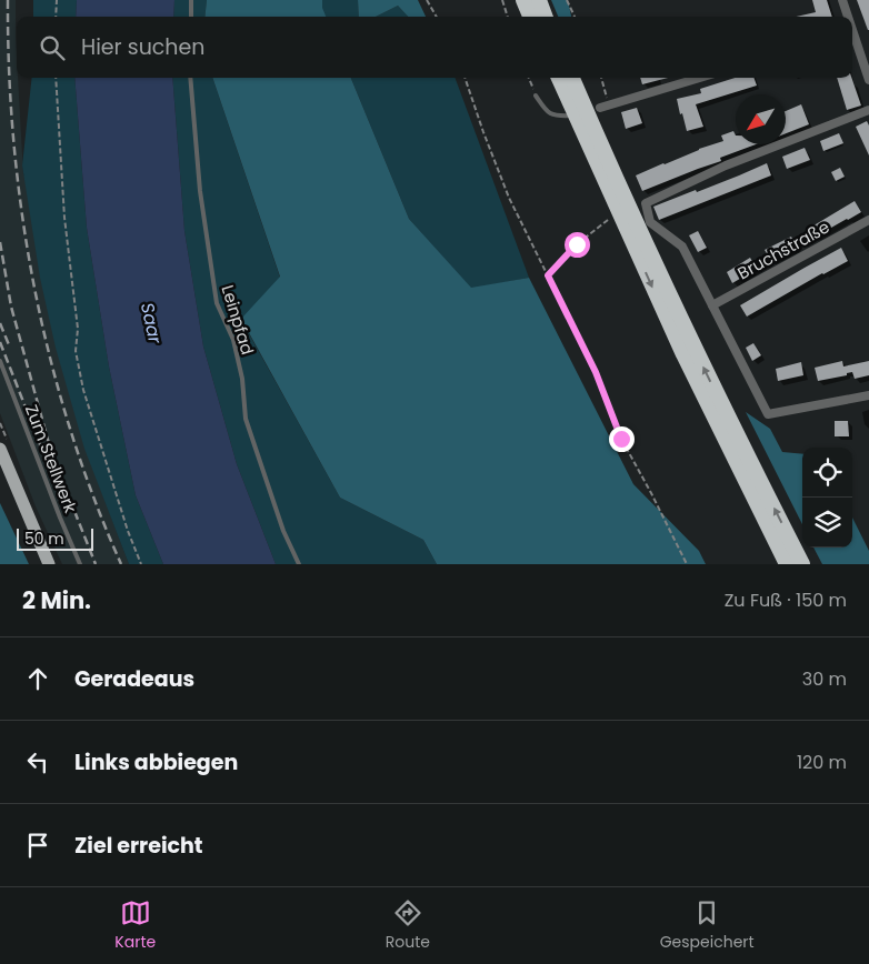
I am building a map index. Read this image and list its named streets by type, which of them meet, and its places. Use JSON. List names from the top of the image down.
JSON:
{
  "streets": {
    "street": ["Bruchstraße"],
    "lane": ["Leinpfad", "Zum Stellwerk"]
  },
  "water": ["Saar"],
  "scale_bar": "50 m",
  "north": "bottom left",
  "page": {
    "search": "Hier suchen",
    "scale": "50 m",
    "heading": ["2 Min.", "Zu Fuß · 150 m"],
    "list": [
      ["Geradeaus", "30 m"],
      ["Links abbiegen", "120 m"],
      "Ziel erreicht"
    ],
    "nav": ["Karte", "Route", "Gespeichert"]
  }
}
